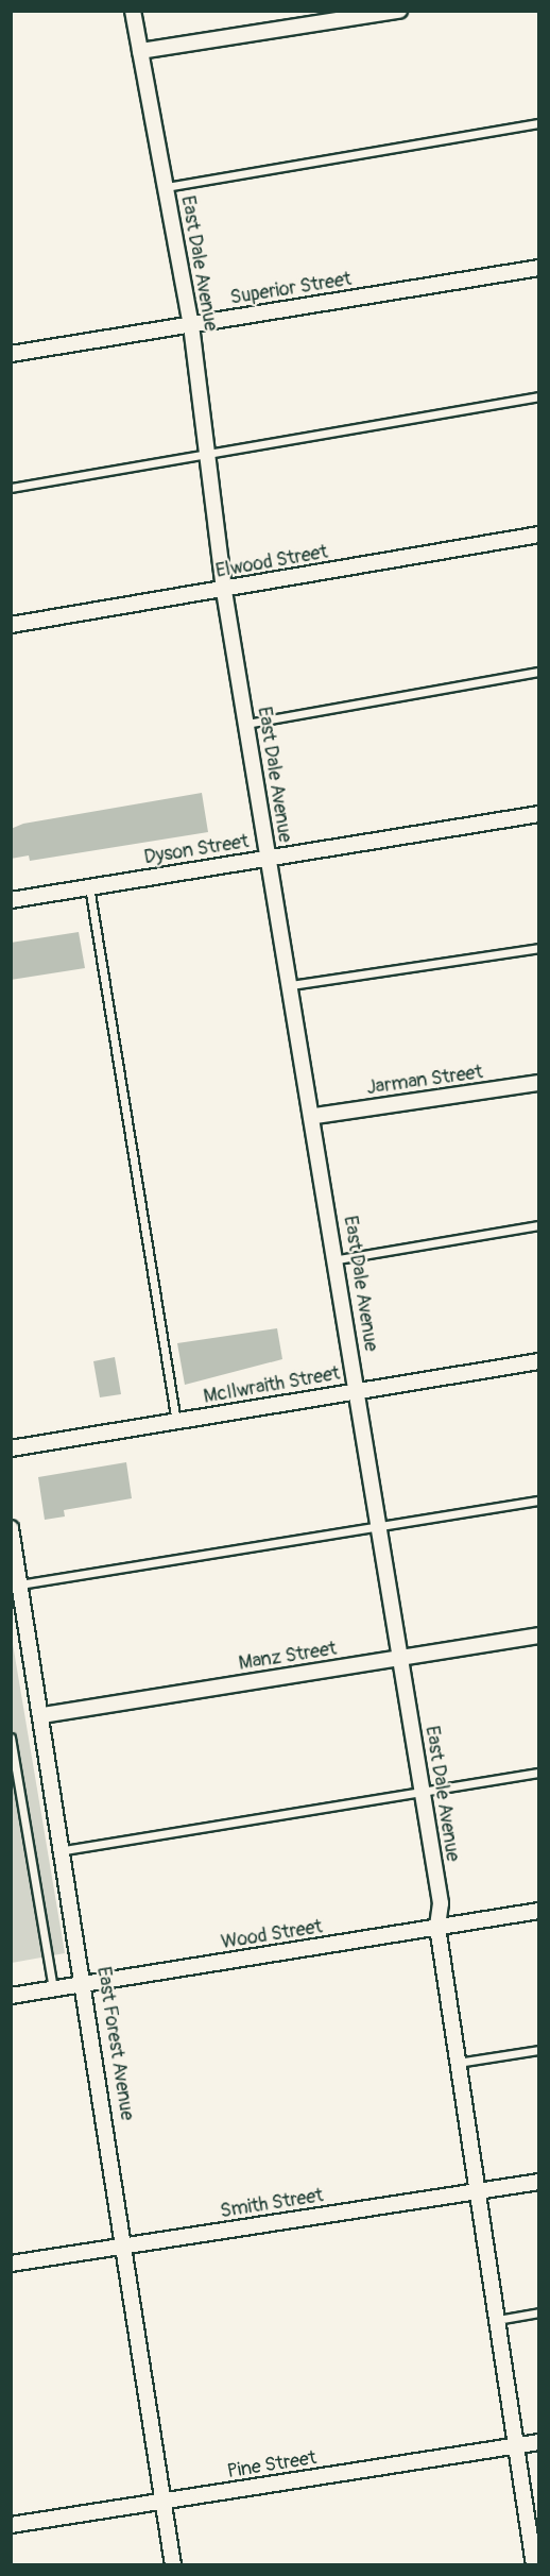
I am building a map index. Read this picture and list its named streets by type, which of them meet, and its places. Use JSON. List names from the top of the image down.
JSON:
{
  "streets": {
    "street": [
      "East Dale Avenue",
      "Superior Street",
      "Elwood Street",
      "Dyson Street",
      "Jarman Street",
      "McIlwraith Street",
      "Manz Street",
      "Wood Street",
      "East Forest Avenue",
      "Smith Street",
      "Pine Street"
    ]
  },
  "crossings": [
    ["East Dale Avenue", "Superior Street"],
    ["East Dale Avenue", "Elwood Street"],
    ["East Dale Avenue", "Dyson Street"],
    ["East Dale Avenue", "Jarman Street"],
    ["East Dale Avenue", "McIlwraith Street"],
    ["East Dale Avenue", "Manz Street"],
    ["East Dale Avenue", "Wood Street"],
    ["East Dale Avenue", "Smith Street"],
    ["East Dale Avenue", "Pine Street"],
    ["Manz Street", "East Forest Avenue"],
    ["Wood Street", "East Forest Avenue"],
    ["East Forest Avenue", "Smith Street"],
    ["East Forest Avenue", "Pine Street"]
  ]
}
